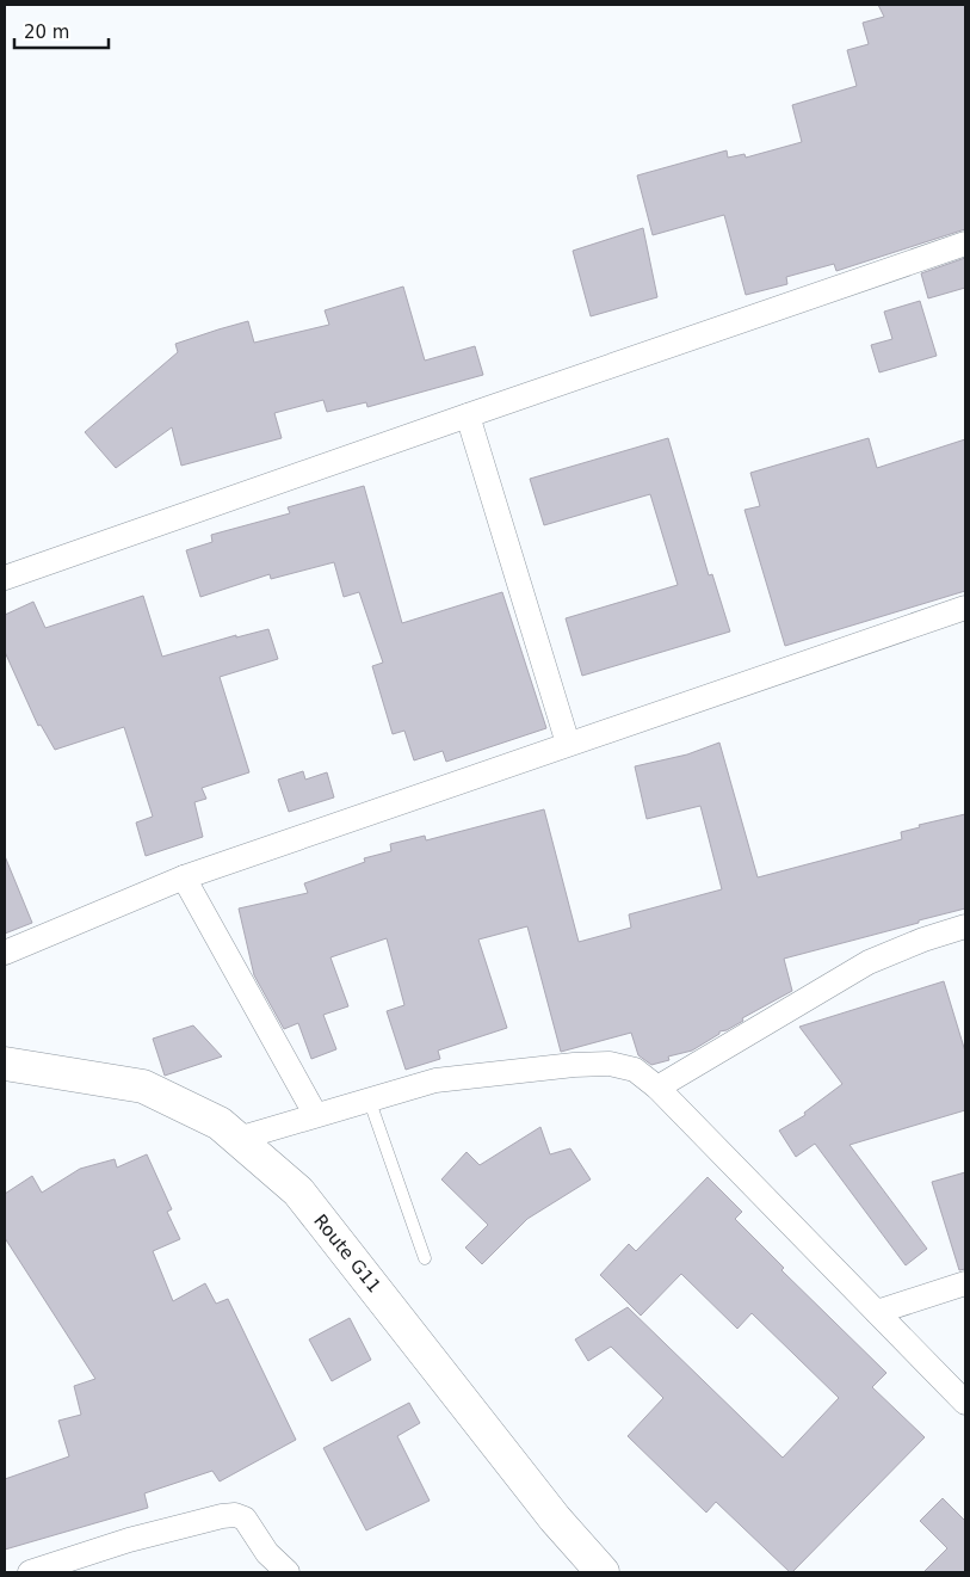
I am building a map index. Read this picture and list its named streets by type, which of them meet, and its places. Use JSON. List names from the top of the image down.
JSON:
{
  "streets": {
    "street": ["Route G11"]
  },
  "scale_bar": "20 m"
}
